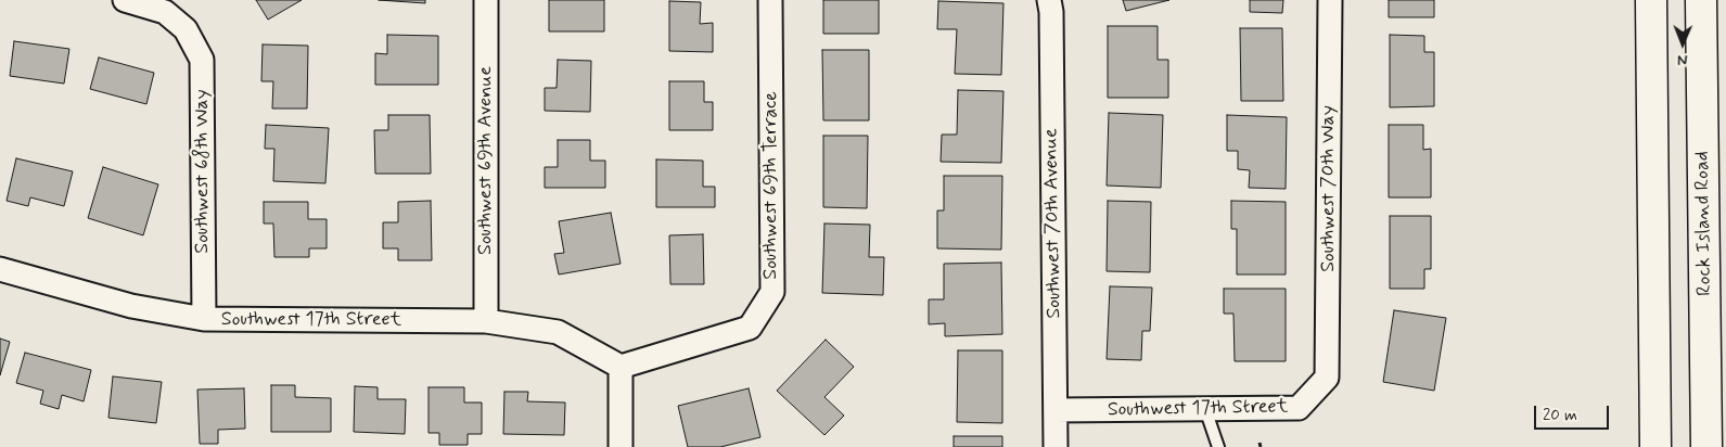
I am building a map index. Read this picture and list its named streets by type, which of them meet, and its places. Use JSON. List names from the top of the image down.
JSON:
{
  "streets": {
    "main road": ["Rock Island Road"],
    "street": [
      "Southwest 69th Avenue",
      "Southwest 68th Way",
      "Southwest 69th Terrace",
      "Southwest 70th Way",
      "Southwest 70th Avenue",
      "Southwest 17th Street"
    ]
  },
  "crossings": [
    ["Southwest 69th Avenue", "Southwest 17th Street"],
    ["Southwest 68th Way", "Southwest 17th Street"],
    ["Southwest 69th Terrace", "Southwest 17th Street"],
    ["Southwest 70th Way", "Southwest 17th Street"],
    ["Southwest 70th Avenue", "Southwest 17th Street"]
  ],
  "scale_bar": "20 m",
  "north": "bottom"
}
